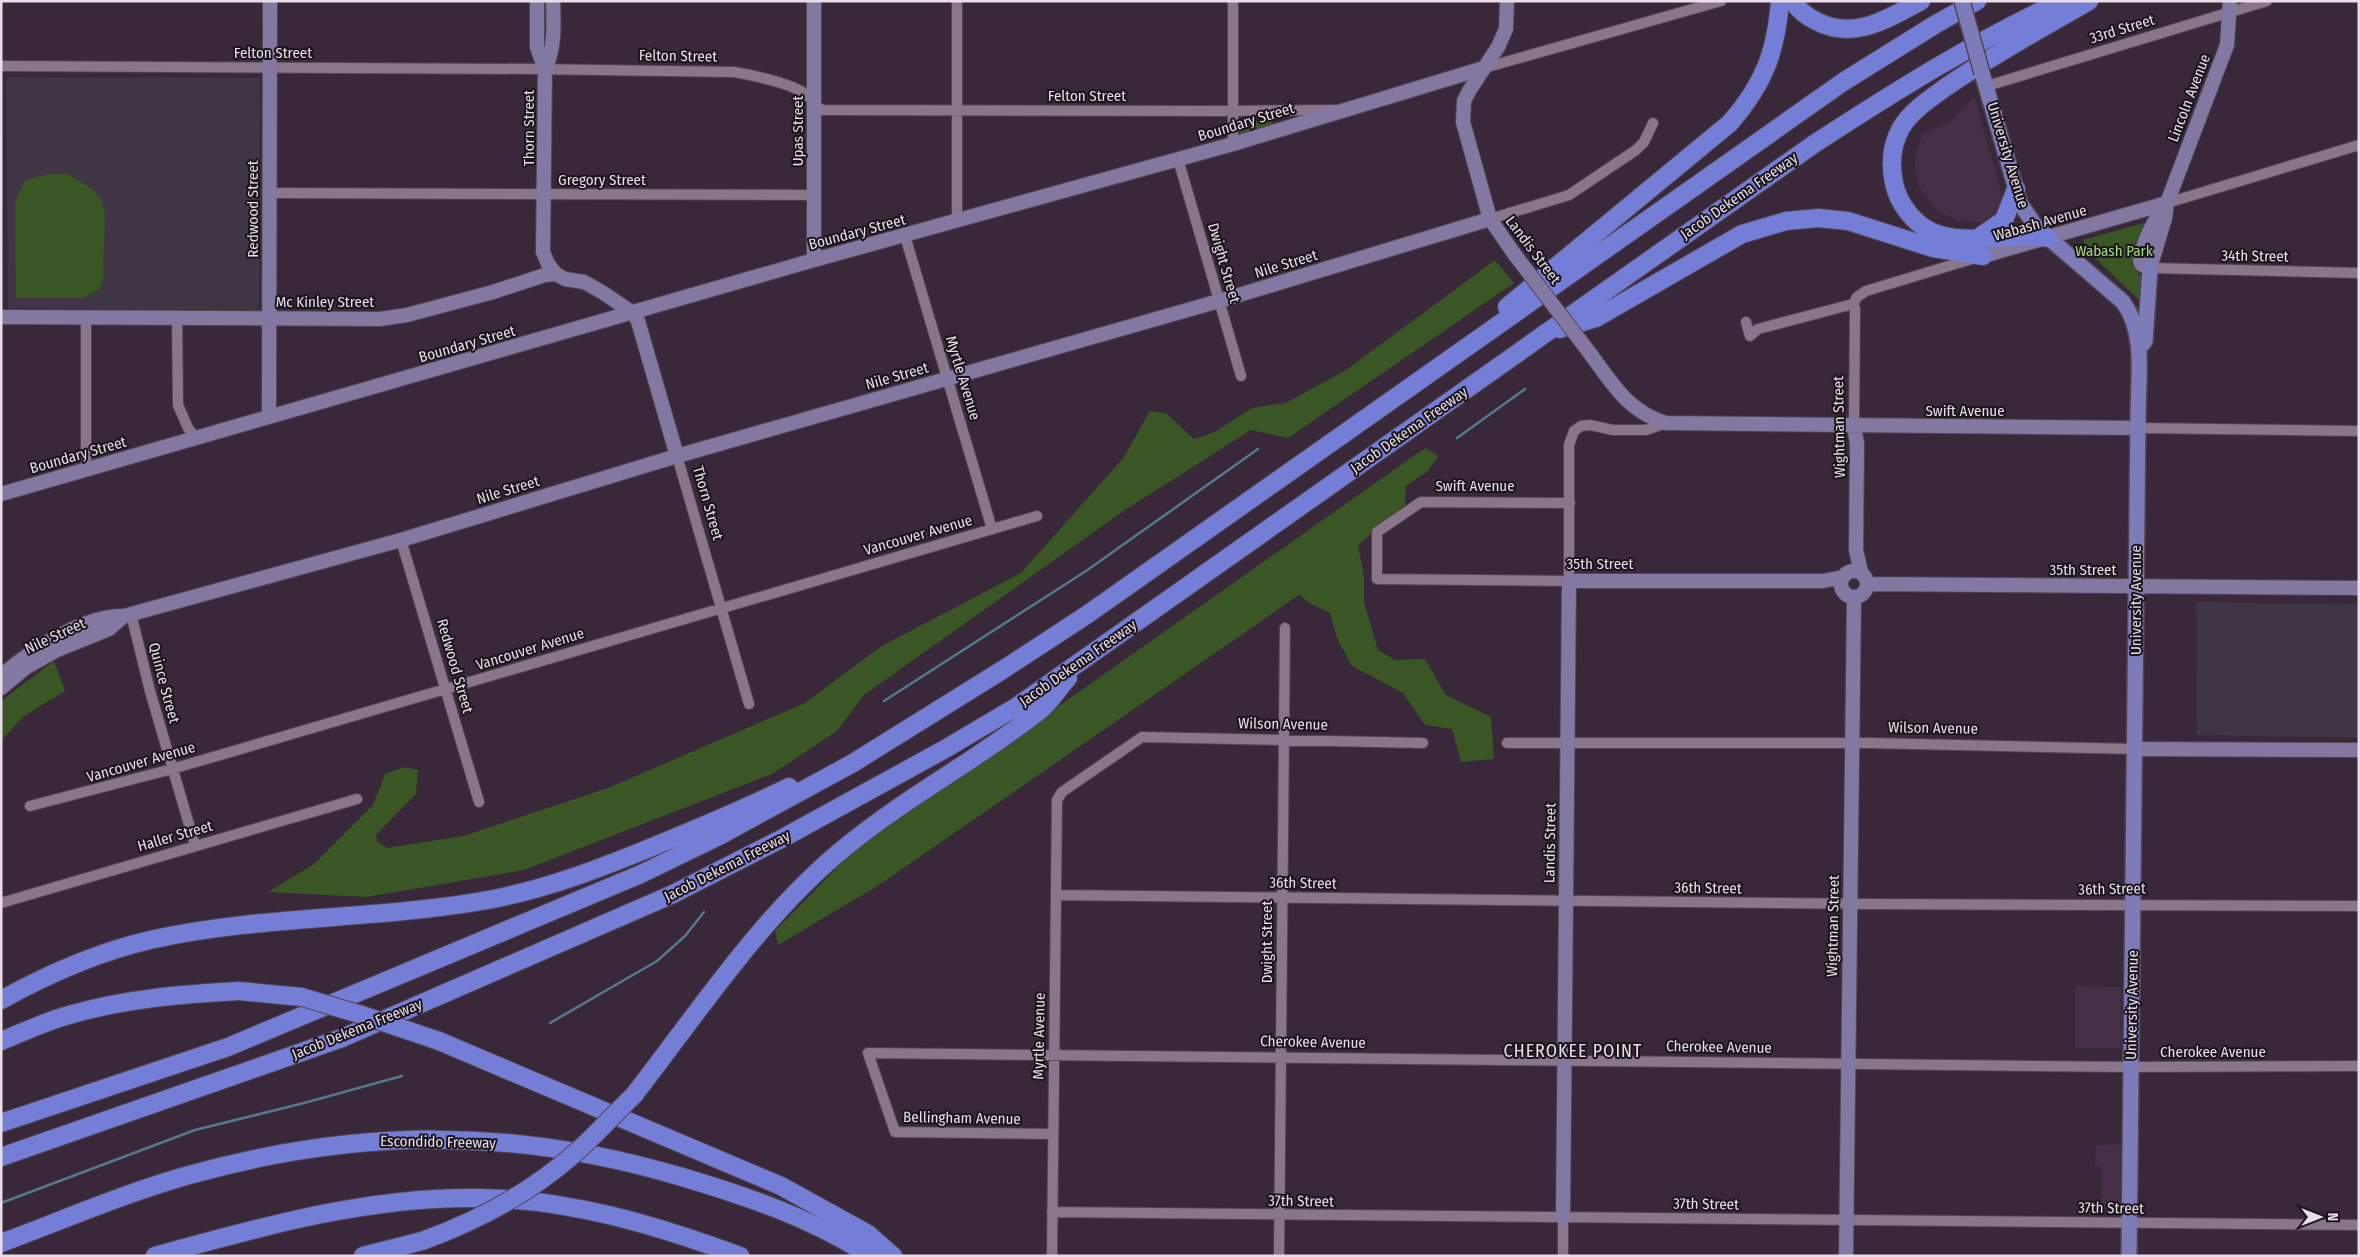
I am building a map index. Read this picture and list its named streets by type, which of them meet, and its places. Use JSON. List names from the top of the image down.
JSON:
{
  "streets": {
    "highway": ["Jacob Dekema Freeway", "Escondido Freeway"],
    "main road": ["University Avenue"],
    "street": [
      "33rd Street",
      "Felton Street",
      "Lincoln Avenue",
      "Boundary Street",
      "Thorn Street",
      "Upas Street",
      "Gregory Street",
      "Redwood Street",
      "Wabash Avenue",
      "Landis Street",
      "34th Street",
      "Dwight Street",
      "Nile Street",
      "Mc Kinley Street",
      "Myrtle Avenue",
      "Swift Avenue",
      "Wightman Street",
      "Vancouver Avenue",
      "35th Street",
      "Quince Street",
      "Wilson Avenue",
      "Haller Street",
      "36th Street",
      "Cherokee Avenue",
      "Bellingham Avenue",
      "37th Street"
    ]
  },
  "crossings": [
    ["33rd Street", "Lincoln Avenue"],
    ["33rd Street", "University Avenue"],
    ["Felton Street", "Boundary Street"],
    ["Felton Street", "Thorn Street"],
    ["Felton Street", "Upas Street"],
    ["Felton Street", "Redwood Street"],
    ["Lincoln Avenue", "Wabash Avenue"],
    ["Lincoln Avenue", "34th Street"],
    ["Boundary Street", "Thorn Street"],
    ["Boundary Street", "Upas Street"],
    ["Boundary Street", "Redwood Street"],
    ["Boundary Street", "Landis Street"],
    ["Boundary Street", "Dwight Street"],
    ["Boundary Street", "Mc Kinley Street"],
    ["Boundary Street", "Myrtle Avenue"],
    ["Thorn Street", "Gregory Street"],
    ["Thorn Street", "Nile Street"],
    ["Thorn Street", "Mc Kinley Street"],
    ["Thorn Street", "Vancouver Avenue"],
    ["Upas Street", "Gregory Street"],
    ["University Avenue", "Wabash Avenue"],
    ["University Avenue", "Swift Avenue"],
    ["University Avenue", "35th Street"],
    ["University Avenue", "Wilson Avenue"],
    ["University Avenue", "36th Street"],
    ["University Avenue", "Cherokee Avenue"],
    ["University Avenue", "37th Street"],
    ["Gregory Street", "Redwood Street"],
    ["Redwood Street", "Nile Street"],
    ["Redwood Street", "Mc Kinley Street"],
    ["Redwood Street", "Vancouver Avenue"],
    ["Wabash Avenue", "Wightman Street"],
    ["Landis Street", "Nile Street"],
    ["Landis Street", "Swift Avenue"],
    ["Landis Street", "35th Street"],
    ["Landis Street", "Wilson Avenue"],
    ["Landis Street", "36th Street"],
    ["Landis Street", "Cherokee Avenue"],
    ["Landis Street", "37th Street"],
    ["Dwight Street", "Nile Street"],
    ["Dwight Street", "Wilson Avenue"],
    ["Dwight Street", "36th Street"],
    ["Dwight Street", "Cherokee Avenue"],
    ["Dwight Street", "37th Street"],
    ["Nile Street", "Myrtle Avenue"],
    ["Nile Street", "Quince Street"],
    ["Myrtle Avenue", "Vancouver Avenue"],
    ["Myrtle Avenue", "Wilson Avenue"],
    ["Myrtle Avenue", "36th Street"],
    ["Myrtle Avenue", "Cherokee Avenue"],
    ["Myrtle Avenue", "Bellingham Avenue"],
    ["Myrtle Avenue", "37th Street"],
    ["Swift Avenue", "Wightman Street"],
    ["Swift Avenue", "35th Street"],
    ["Wightman Street", "35th Street"],
    ["Wightman Street", "Wilson Avenue"],
    ["Wightman Street", "36th Street"],
    ["Wightman Street", "Cherokee Avenue"],
    ["Wightman Street", "37th Street"],
    ["Vancouver Avenue", "Quince Street"],
    ["Quince Street", "Haller Street"],
    ["Cherokee Avenue", "Bellingham Avenue"]
  ],
  "districts": ["CHEROKEE POINT"],
  "parks": ["Wabash Park"],
  "north": "right"
}
